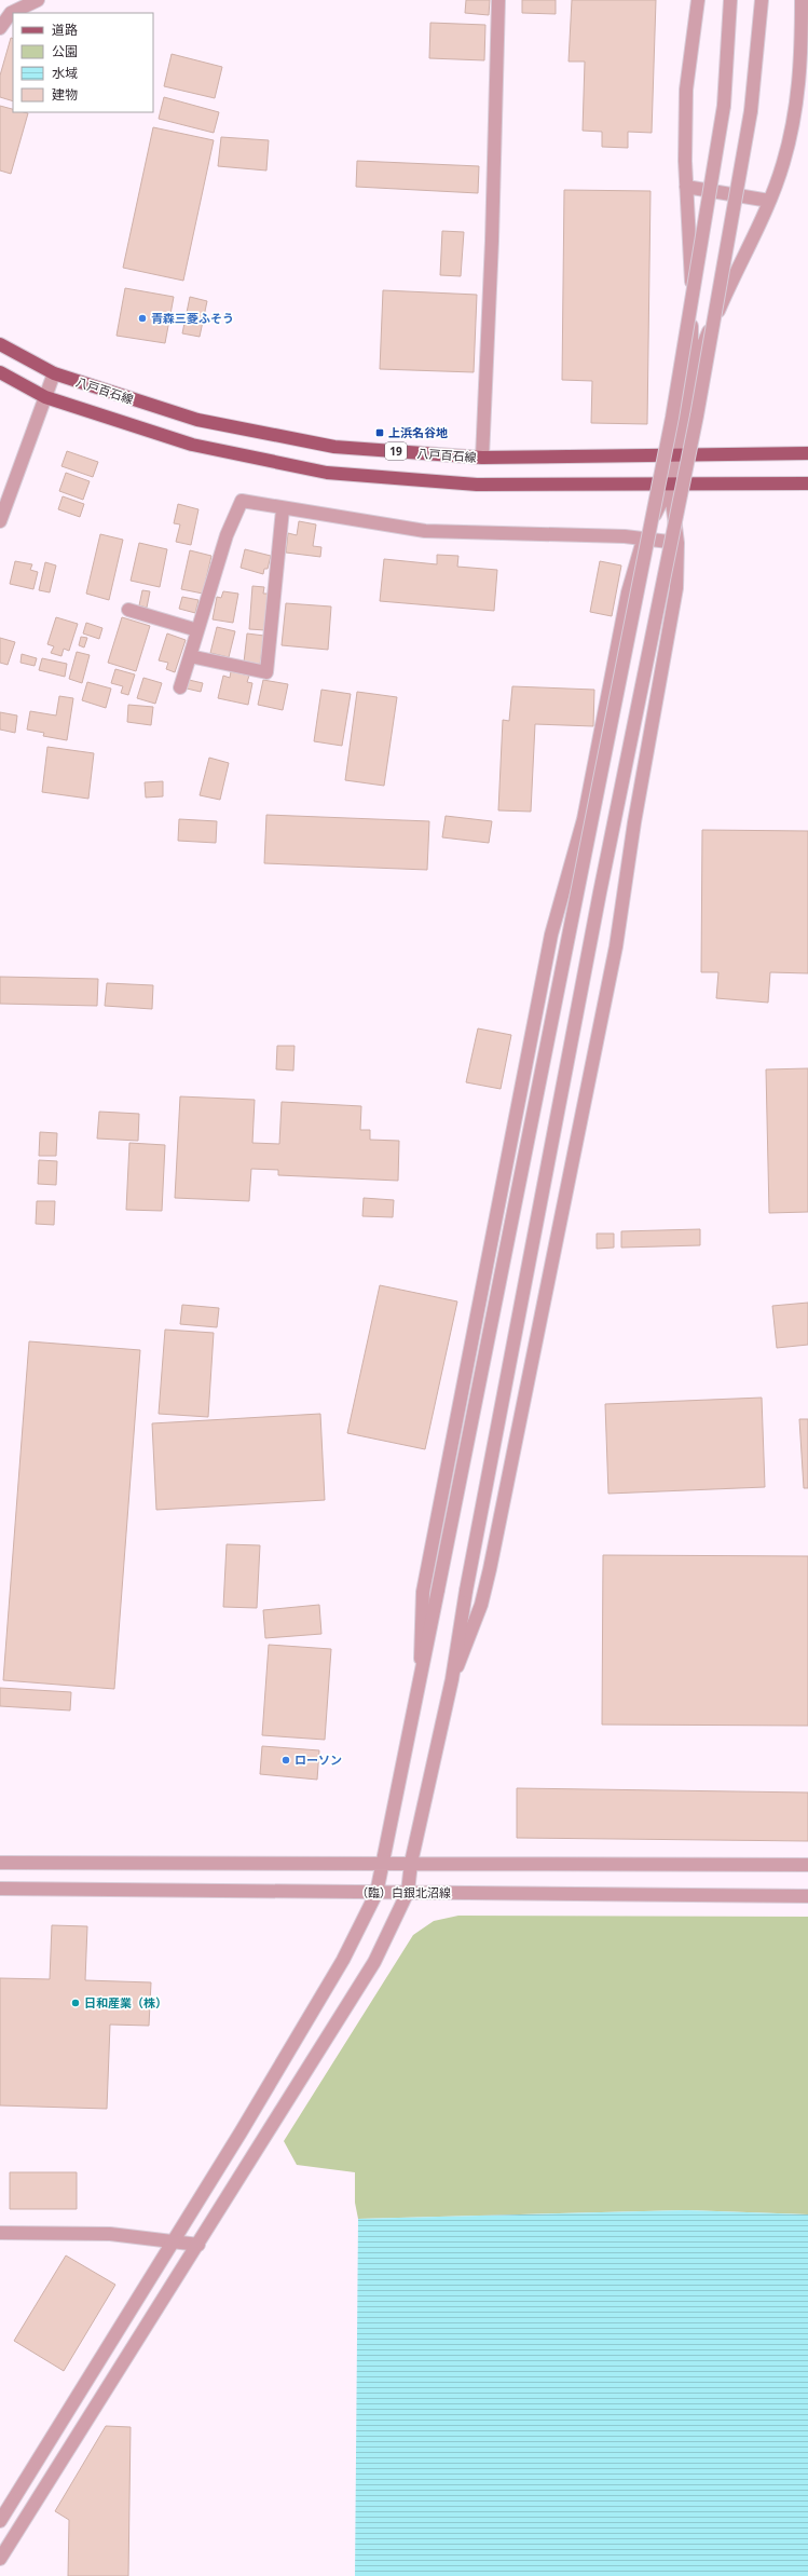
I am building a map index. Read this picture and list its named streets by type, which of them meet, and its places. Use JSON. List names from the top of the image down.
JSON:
{
  "streets": {
    "main road": ["八戸百石線", "19"],
    "street": ["（臨）白銀北沼線"]
  },
  "places": {
    "other": ["青森三菱ふそう", "ローソン", "日和産業（株）"],
    "transit": ["上浜名谷地"]
  },
  "legend": [
    "道路",
    "公園",
    "水域",
    "建物"
  ]
}
